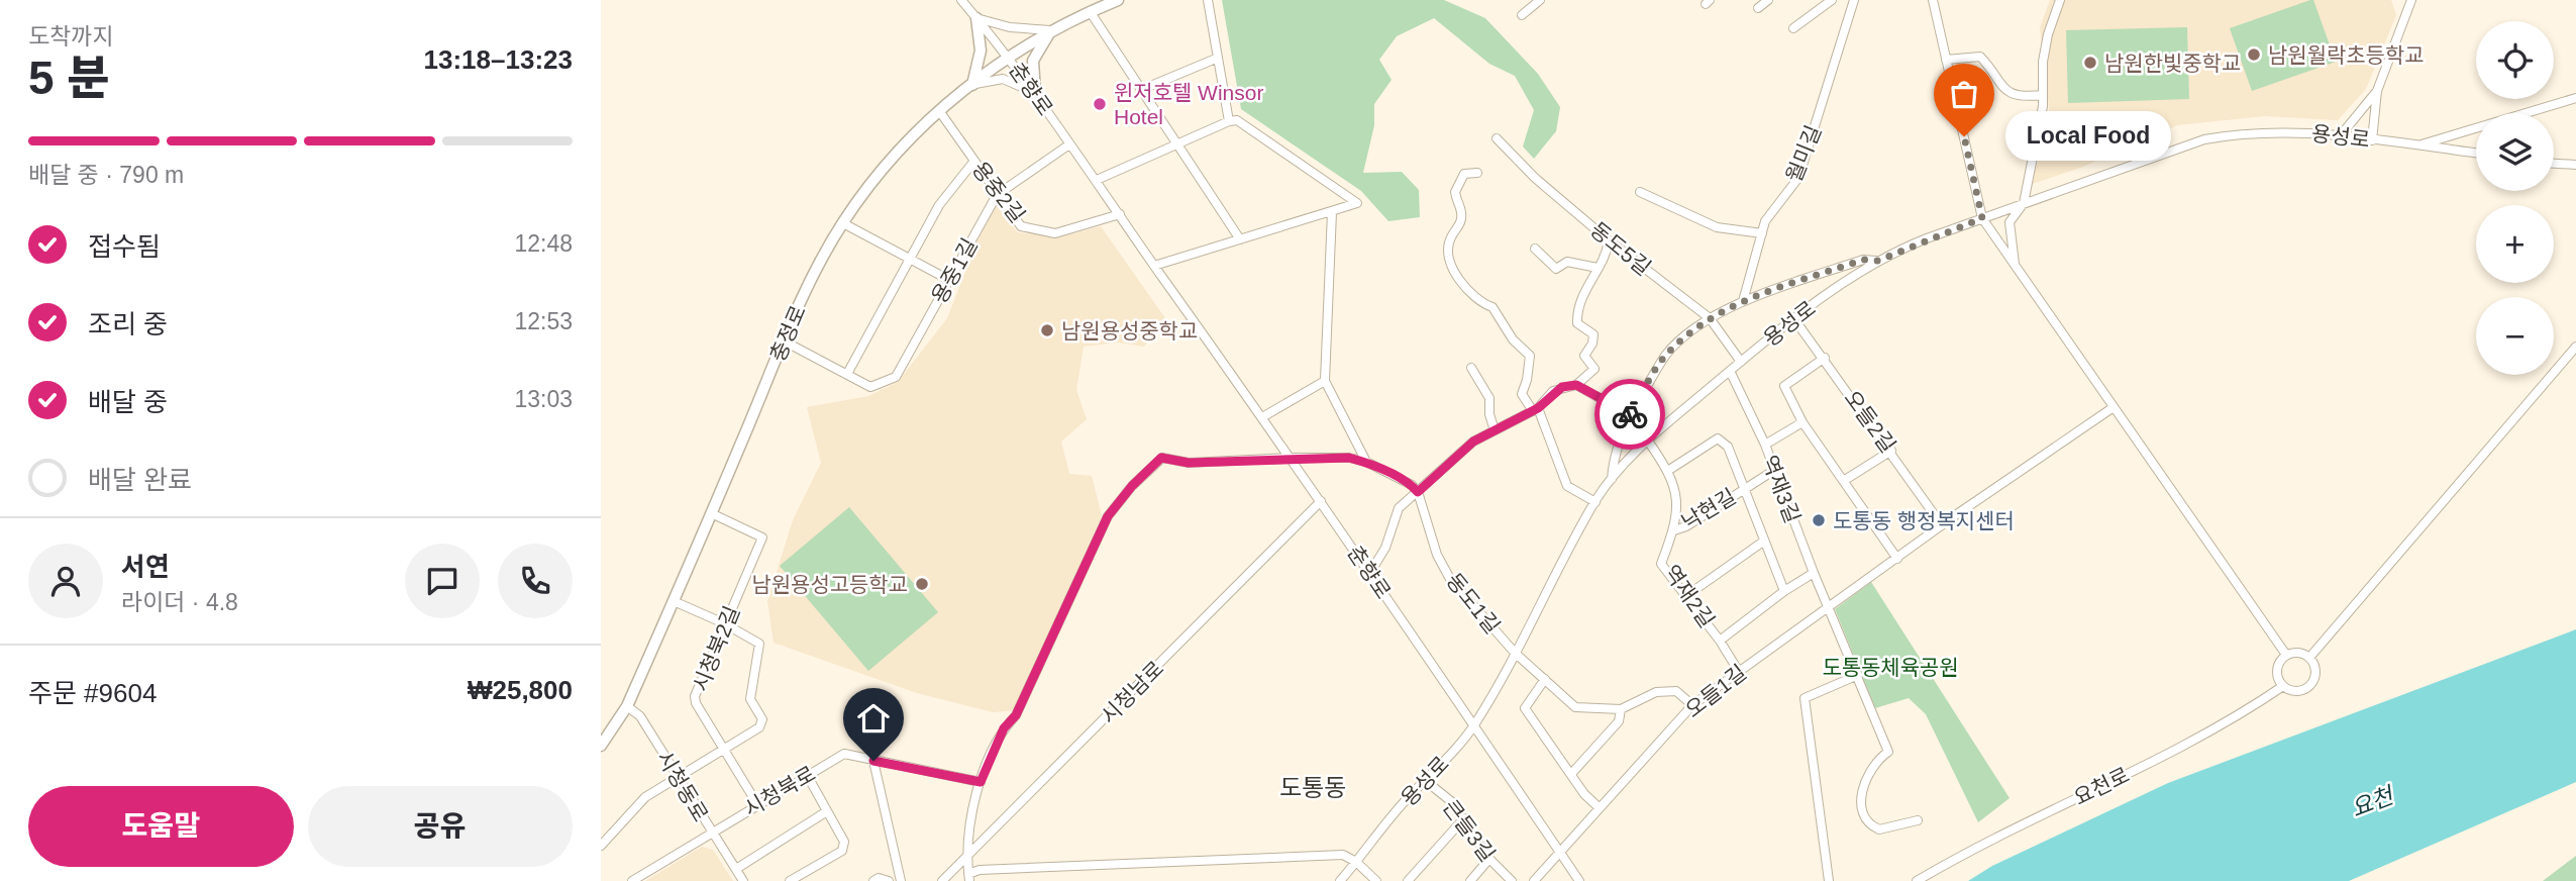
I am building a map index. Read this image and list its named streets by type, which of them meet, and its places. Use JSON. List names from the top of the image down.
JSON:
{
  "streets": {
    "main road": ["충정로"],
    "street": [
      "춘향로",
      "용성로",
      "월미길",
      "용중2길",
      "동도5길",
      "용중1길",
      "오들2길",
      "역재3길",
      "낙현길",
      "역재2길",
      "동도1길",
      "시청북2길",
      "오들1길",
      "시청남로",
      "시청동로",
      "요천로",
      "시청북로",
      "큰들3길"
    ]
  },
  "crossings": [
    ["춘향로", "용성로"],
    ["춘향로", "용중2길"],
    ["춘향로", "용중1길"],
    ["춘향로", "충정로"],
    ["춘향로", "오들1길"],
    ["춘향로", "시청남로"],
    ["용성로", "동도5길"],
    ["용성로", "오들2길"],
    ["용성로", "역재3길"],
    ["용성로", "역재2길"],
    ["용성로", "동도1길"],
    ["용성로", "큰들3길"],
    ["용중2길", "용중1길"],
    ["용중2길", "충정로"],
    ["용중1길", "충정로"],
    ["충정로", "시청북2길"],
    ["충정로", "시청동로"],
    ["오들2길", "오들1길"],
    ["역재3길", "오들1길"],
    ["낙현길", "역재2길"],
    ["역재2길", "오들1길"],
    ["시청북2길", "시청북로"],
    ["시청동로", "시청북로"]
  ],
  "districts": ["도통동"],
  "water": ["요천"],
  "parks": ["도통동체육공원"],
  "places": [
    "남원월락초등학교",
    "남원한빛중학교",
    "윈저호텔 Winsor Hotel",
    "Local Food",
    "남원용성중학교",
    "도통동 행정복지센터",
    "남원용성고등학교"
  ],
  "page": {
    "heading": ["5 분", "도착까지", "13:18–13:23"],
    "panel": [
      "서연",
      "라이더 · 4.8",
      "주문 #9604",
      "₩25,800"
    ],
    "map_buttons": ["+", "−"],
    "bubble": "Local Food",
    "bar": "배달 중 · 790 m",
    "list": [
      ["접수됨", "12:48"],
      ["조리 중", "12:53"],
      ["배달 중", "13:03"],
      "배달 완료"
    ],
    "buttons": ["도움말", "공유"]
  }
}
